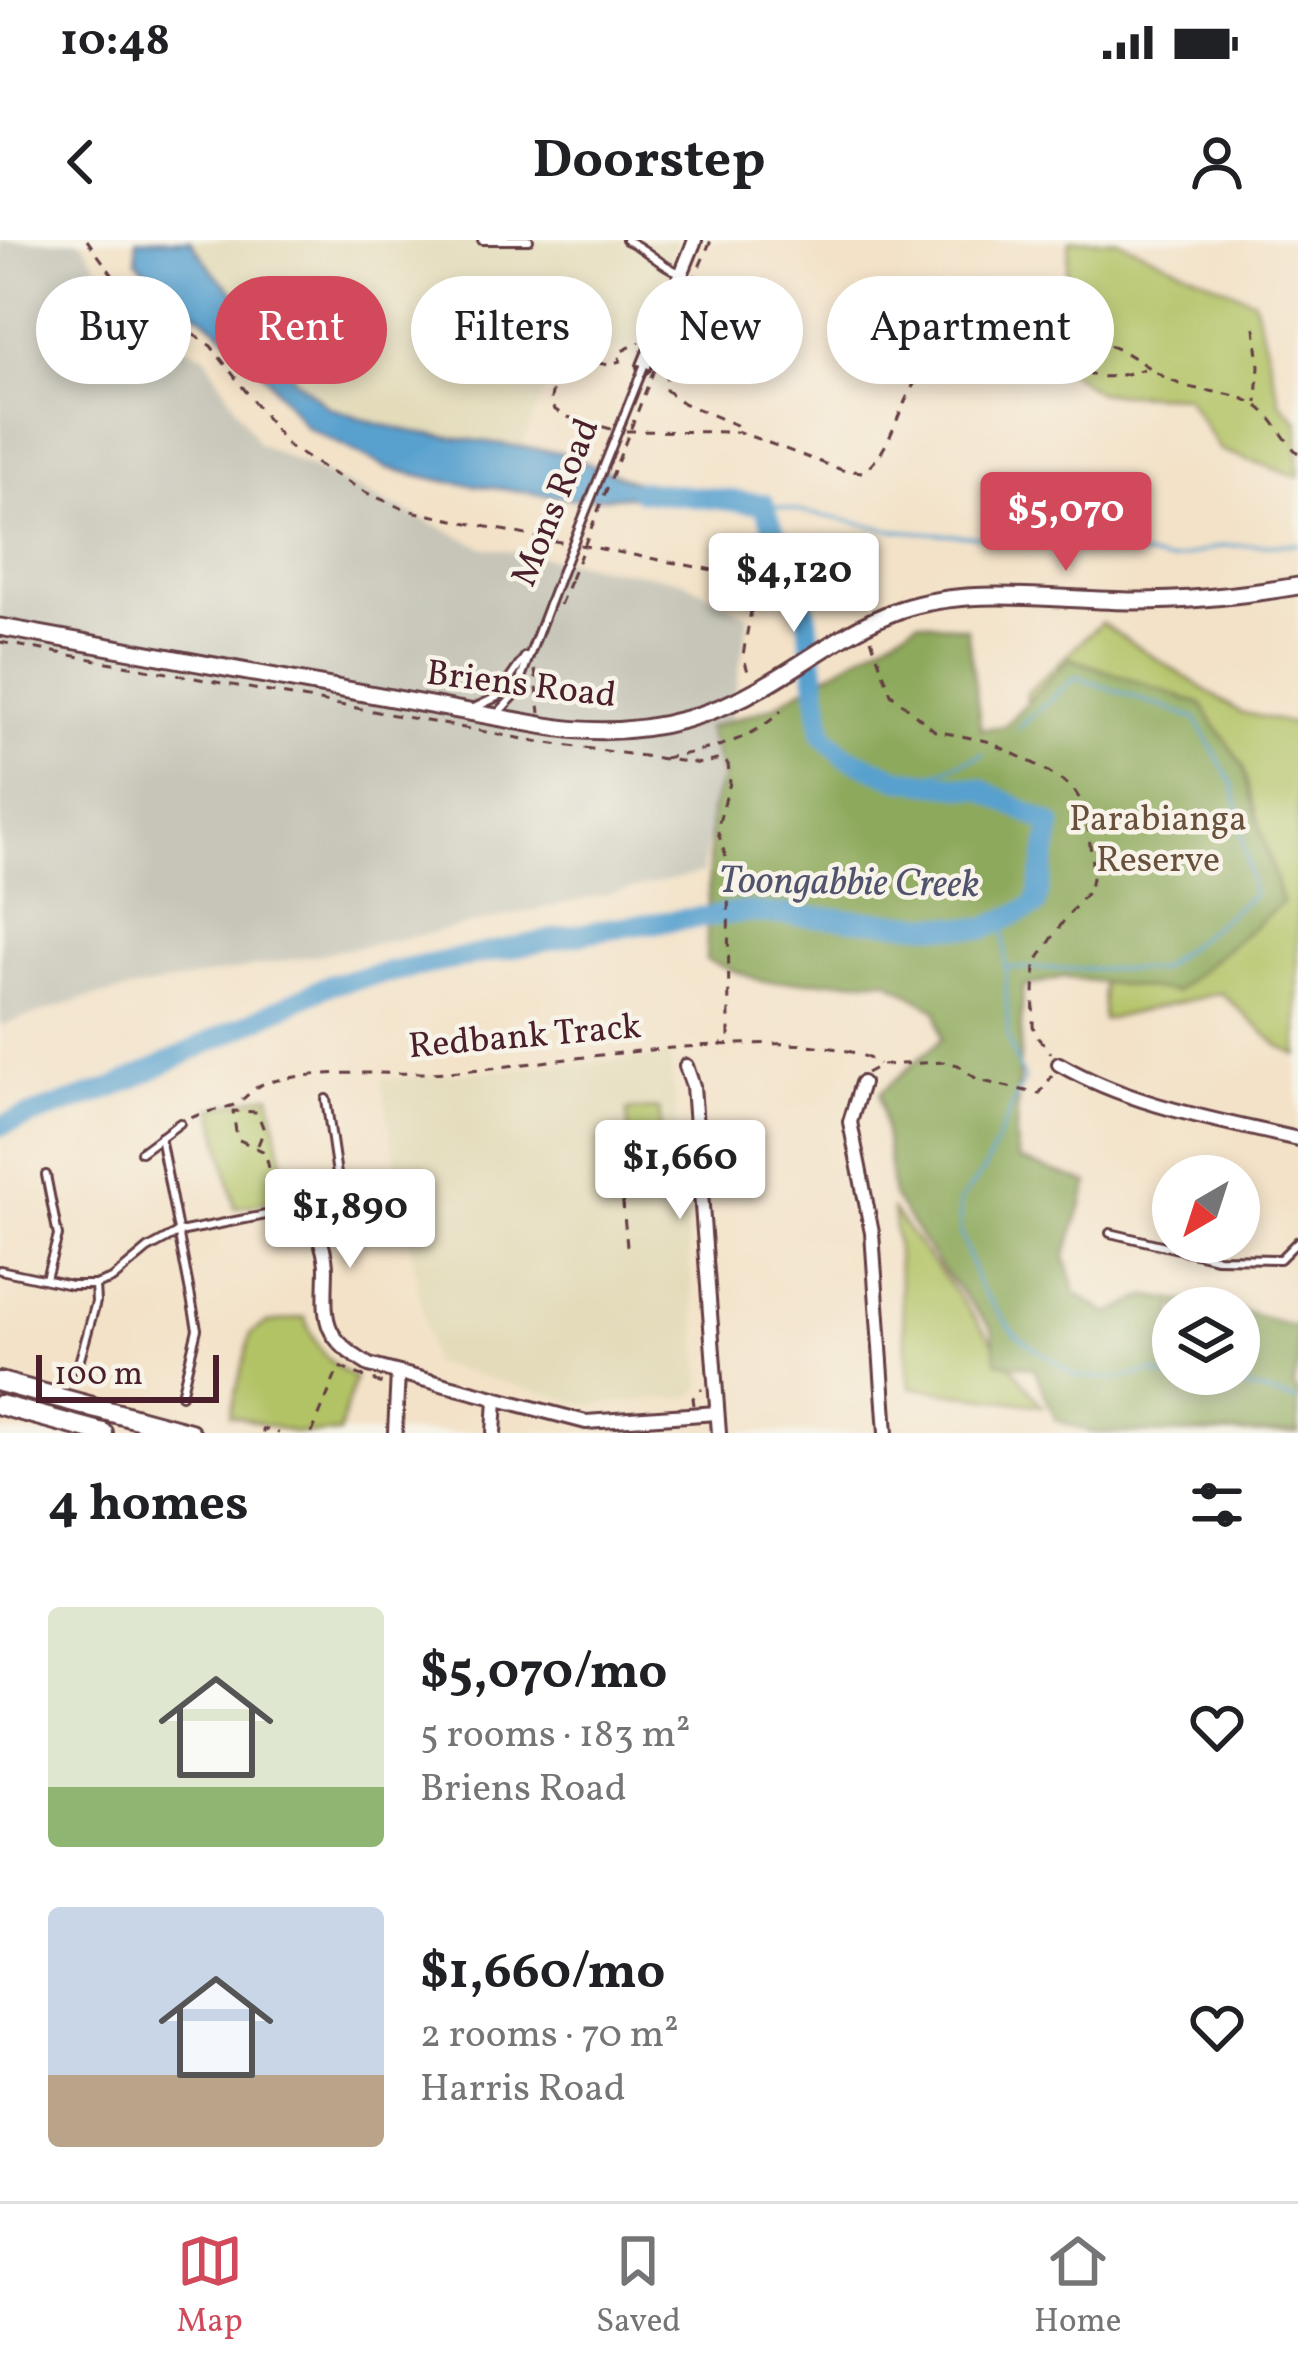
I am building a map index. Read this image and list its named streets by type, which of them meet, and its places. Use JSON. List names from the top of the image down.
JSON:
{
  "streets": {
    "street": ["Mons Road", "Briens Road"],
    "path": ["Redbank Track"]
  },
  "crossings": [
    ["Mons Road", "Briens Road"]
  ],
  "water": ["Toongabbie Creek"],
  "parks": ["Parabianga Reserve"],
  "scale_bar": "100 m",
  "north": "bottom left",
  "page": {
    "status": "10:48",
    "header": "Doorstep",
    "chip": [
      "Buy",
      "Rent",
      "Filters",
      "New",
      "Apartment"
    ],
    "price": [
      "$5,070",
      "$4,120",
      "$1,660",
      "$1,890"
    ],
    "scale": "100 m",
    "heading": "4 homes",
    "list": [
      {
        "name": "$5,070/mo",
        "note": "5 rooms · 183 m² · Briens Road"
      },
      {
        "name": "$1,660/mo",
        "note": "2 rooms · 70 m² · Harris Road"
      }
    ],
    "tabs": ["Map", "Saved", "Home"]
  }
}
